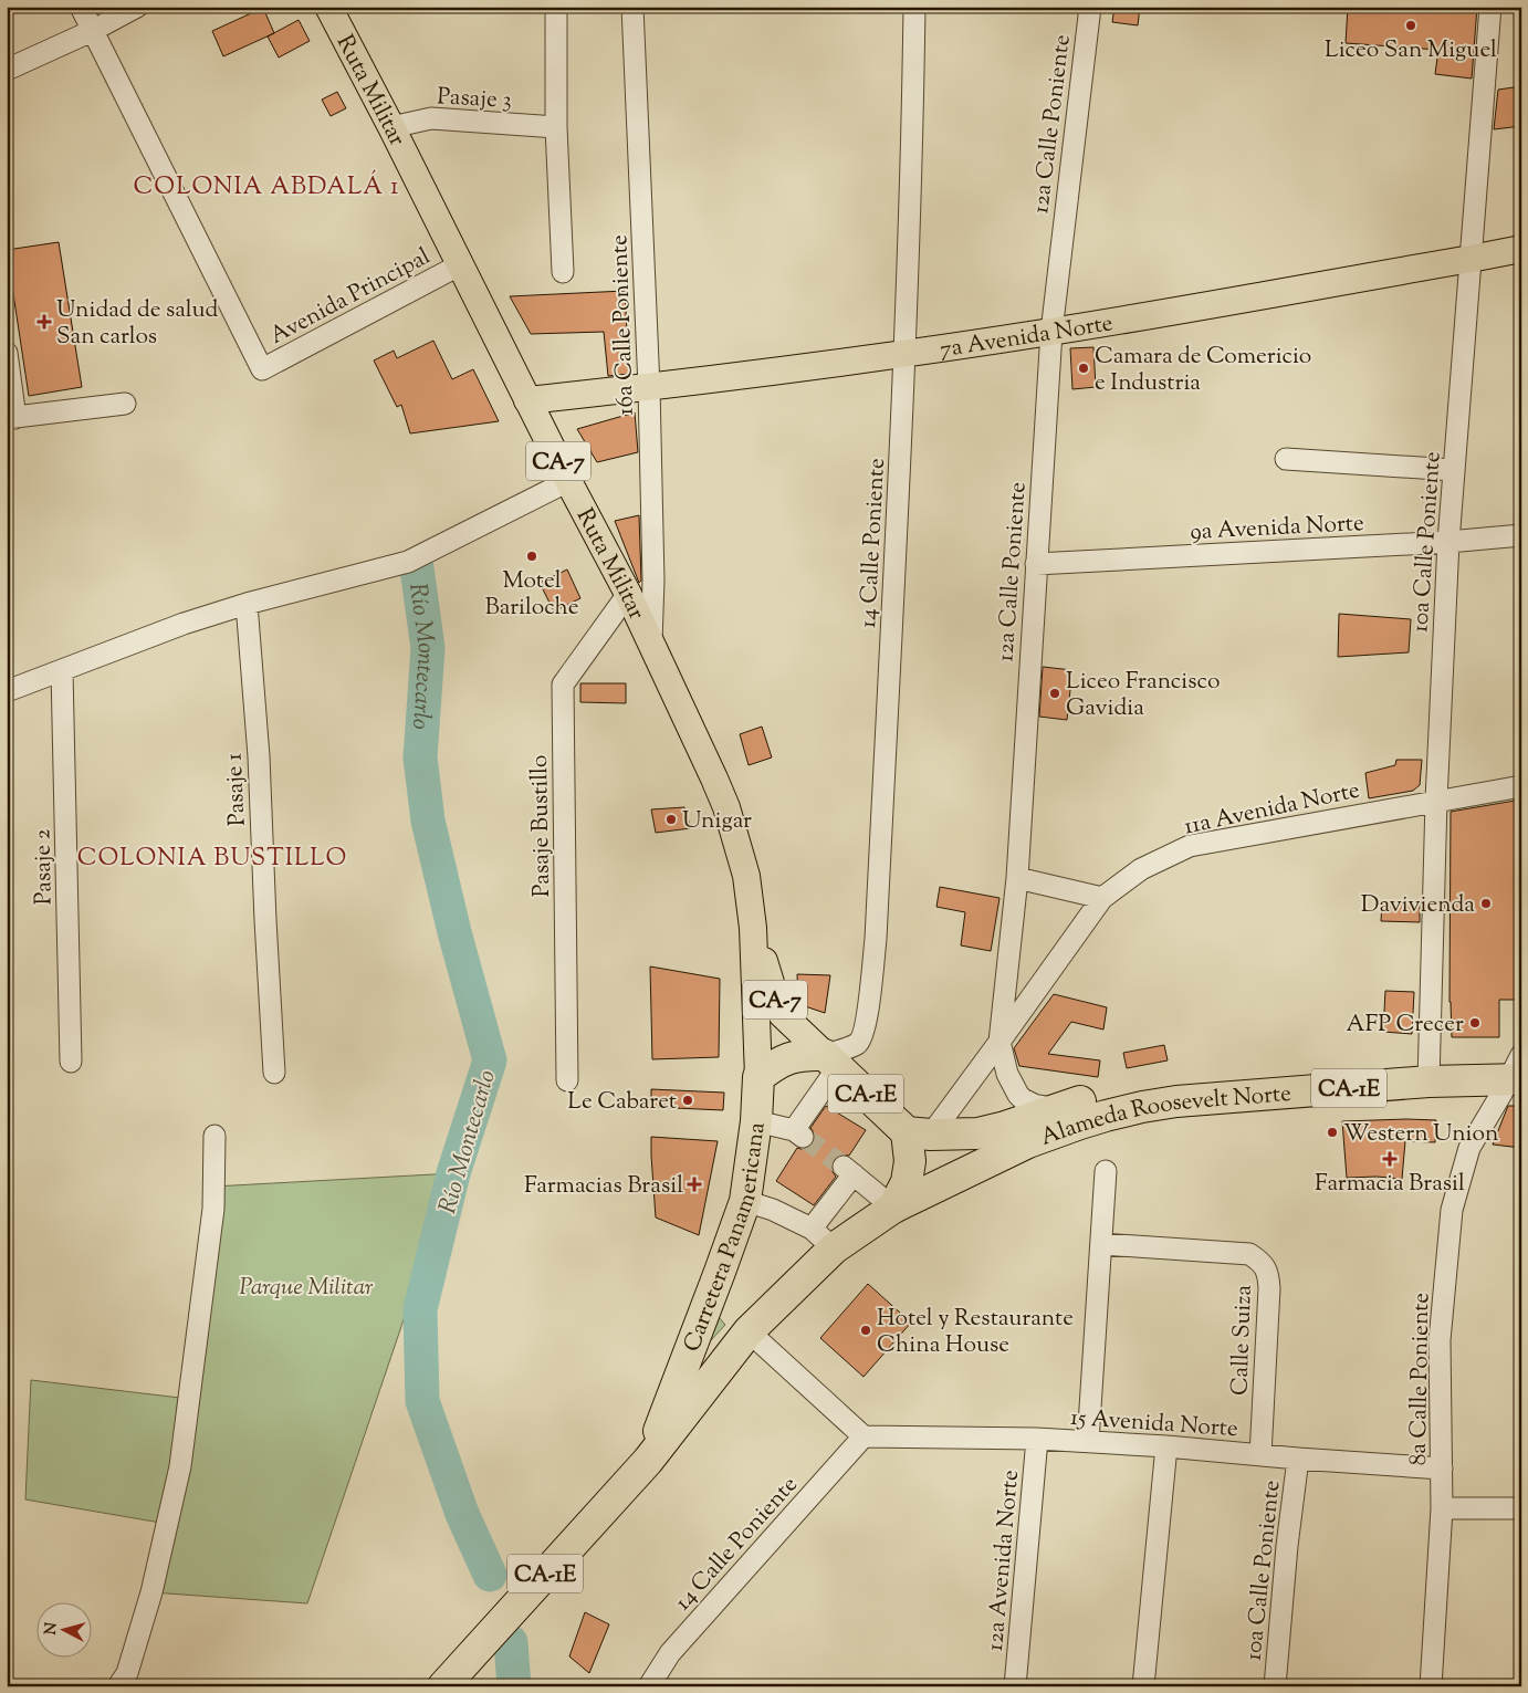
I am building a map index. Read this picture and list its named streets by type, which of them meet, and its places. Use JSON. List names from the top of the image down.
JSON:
{
  "streets": {
    "highway": ["CA-1E", "Alameda Roosevelt Norte", "Carretera Panamericana"],
    "main road": ["Ruta Militar", "7a Avenida Norte", "CA-7"],
    "street": [
      "Pasaje 3",
      "12a Calle Poniente",
      "Avenida Principal",
      "16a Calle Poniente",
      "9a Avenida Norte",
      "10a Calle Poniente",
      "14 Calle Poniente",
      "Pasaje 1",
      "11a Avenida Norte",
      "Pasaje Bustillo",
      "Pasaje 2",
      "Calle Suiza",
      "8a Calle Poniente",
      "15 Avenida Norte",
      "12a Avenida Norte"
    ]
  },
  "crossings": [
    ["Ruta Militar", "Pasaje 3"],
    ["Ruta Militar", "Avenida Principal"],
    ["Ruta Militar", "16a Calle Poniente"],
    ["Ruta Militar", "7a Avenida Norte"],
    ["Ruta Militar", "14 Calle Poniente"],
    ["Ruta Militar", "Pasaje Bustillo"],
    ["Ruta Militar", "CA-1E"],
    ["Ruta Militar", "Carretera Panamericana"],
    ["12a Calle Poniente", "7a Avenida Norte"],
    ["12a Calle Poniente", "9a Avenida Norte"],
    ["12a Calle Poniente", "11a Avenida Norte"],
    ["12a Calle Poniente", "Alameda Roosevelt Norte"],
    ["16a Calle Poniente", "7a Avenida Norte"],
    ["7a Avenida Norte", "10a Calle Poniente"],
    ["7a Avenida Norte", "14 Calle Poniente"],
    ["9a Avenida Norte", "10a Calle Poniente"],
    ["10a Calle Poniente", "11a Avenida Norte"],
    ["10a Calle Poniente", "Alameda Roosevelt Norte"],
    ["10a Calle Poniente", "15 Avenida Norte"],
    ["14 Calle Poniente", "CA-1E"],
    ["14 Calle Poniente", "15 Avenida Norte"],
    ["11a Avenida Norte", "CA-1E"],
    ["11a Avenida Norte", "Alameda Roosevelt Norte"],
    ["CA-1E", "Alameda Roosevelt Norte"],
    ["CA-1E", "Carretera Panamericana"],
    ["Alameda Roosevelt Norte", "Carretera Panamericana"],
    ["Alameda Roosevelt Norte", "8a Calle Poniente"],
    ["Calle Suiza", "15 Avenida Norte"],
    ["8a Calle Poniente", "15 Avenida Norte"],
    ["15 Avenida Norte", "12a Avenida Norte"]
  ],
  "districts": ["COLONIA ABDALÁ 1", "COLONIA BUSTILLO"],
  "water": ["Río Montecarlo"],
  "parks": ["Parque Militar"],
  "places": {
    "other": [
      "Liceo San Miguel",
      "Camara de Comericio e Industria",
      "Motel Bariloche",
      "Liceo Francisco Gavidia",
      "Unigar",
      "Davivienda",
      "AFP Crecer",
      "Le Cabaret",
      "Western Union",
      "Hotel y Restaurante China House"
    ],
    "health": ["Unidad de salud San carlos", "Farmacia Brasil", "Farmacias Brasil"]
  },
  "north": "left"
}
